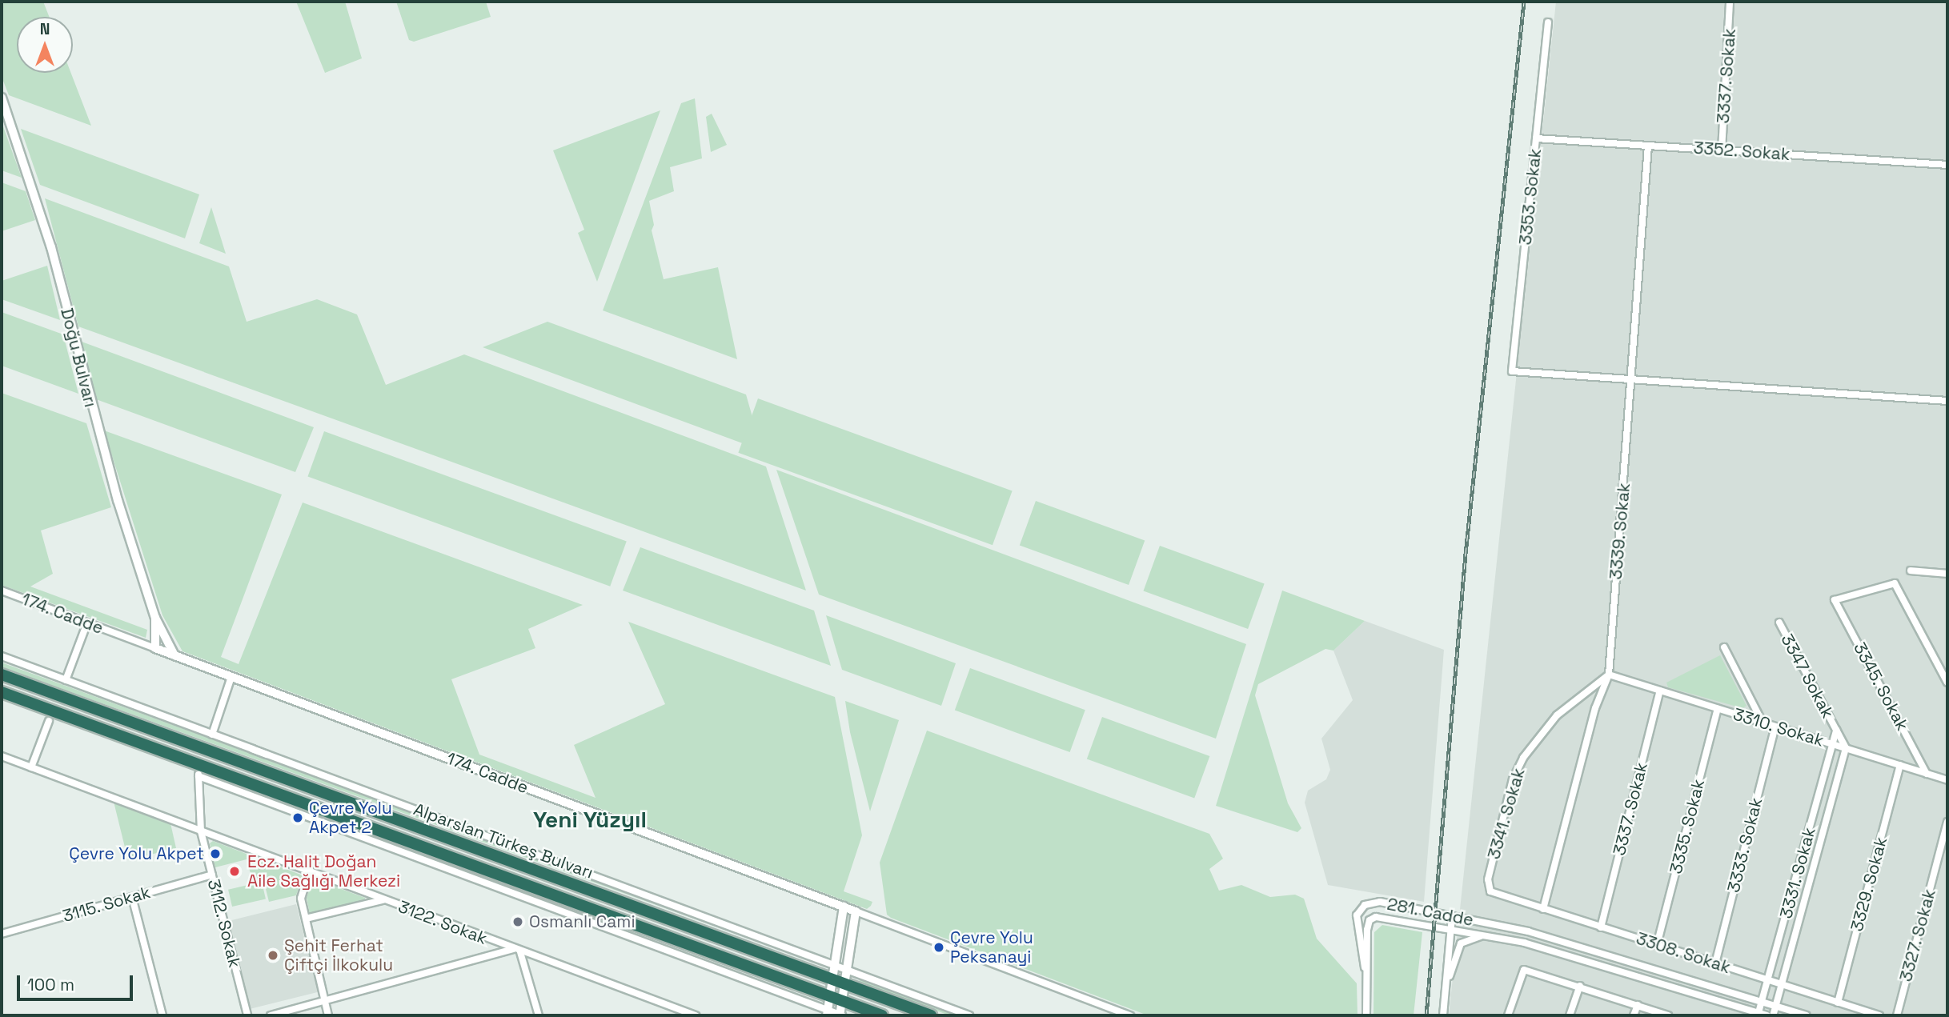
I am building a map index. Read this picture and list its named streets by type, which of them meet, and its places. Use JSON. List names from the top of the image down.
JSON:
{
  "streets": {
    "highway": ["Alparslan Türkeş Bulvarı"],
    "street": [
      "3337. Sokak",
      "3352. Sokak",
      "3353. Sokak",
      "Doğu Bulvarı",
      "3339. Sokak",
      "174. Cadde",
      "3347 Sokak",
      "3345. Sokak",
      "3310. Sokak",
      "3341. Sokak",
      "3335. Sokak",
      "3333. Sokak",
      "3331. Sokak",
      "3329. Sokak",
      "3115. Sokak",
      "281. Cadde",
      "3122. Sokak",
      "3112. Sokak",
      "3327. Sokak",
      "3308. Sokak"
    ]
  },
  "crossings": [
    ["3337. Sokak", "3352. Sokak"],
    ["3337. Sokak", "3310. Sokak"],
    ["3337. Sokak", "3308. Sokak"],
    ["3352. Sokak", "3353. Sokak"],
    ["3352. Sokak", "3339. Sokak"],
    ["3353. Sokak", "3339. Sokak"],
    ["Doğu Bulvarı", "174. Cadde"],
    ["3339. Sokak", "3310. Sokak"],
    ["3339. Sokak", "3341. Sokak"],
    ["3339. Sokak", "3308. Sokak"],
    ["3347 Sokak", "3310. Sokak"],
    ["3347 Sokak", "3331. Sokak"],
    ["3345. Sokak", "3310. Sokak"],
    ["3310. Sokak", "3341. Sokak"],
    ["3310. Sokak", "3335. Sokak"],
    ["3310. Sokak", "3333. Sokak"],
    ["3310. Sokak", "3331. Sokak"],
    ["3310. Sokak", "3329. Sokak"],
    ["3341. Sokak", "3308. Sokak"],
    ["3335. Sokak", "3308. Sokak"],
    ["Alparslan Türkeş Bulvarı", "3112. Sokak"],
    ["3333. Sokak", "3308. Sokak"],
    ["3331. Sokak", "281. Cadde"],
    ["3331. Sokak", "3308. Sokak"],
    ["3329. Sokak", "3308. Sokak"],
    ["3115. Sokak", "3112. Sokak"],
    ["3122. Sokak", "3112. Sokak"]
  ],
  "districts": ["Yeni Yüzyıl"],
  "places": [
    "Çevre Yolu Akpet 2",
    "Çevre Yolu Akpet",
    "Ecz. Halit Doğan Aile Sağlığı Merkezi",
    "Osmanlı Cami",
    "Çevre Yolu Peksanayi",
    "Şehit Ferhat Çiftçi İlkokulu"
  ],
  "scale_bar": "100 m",
  "north": "top"
}
